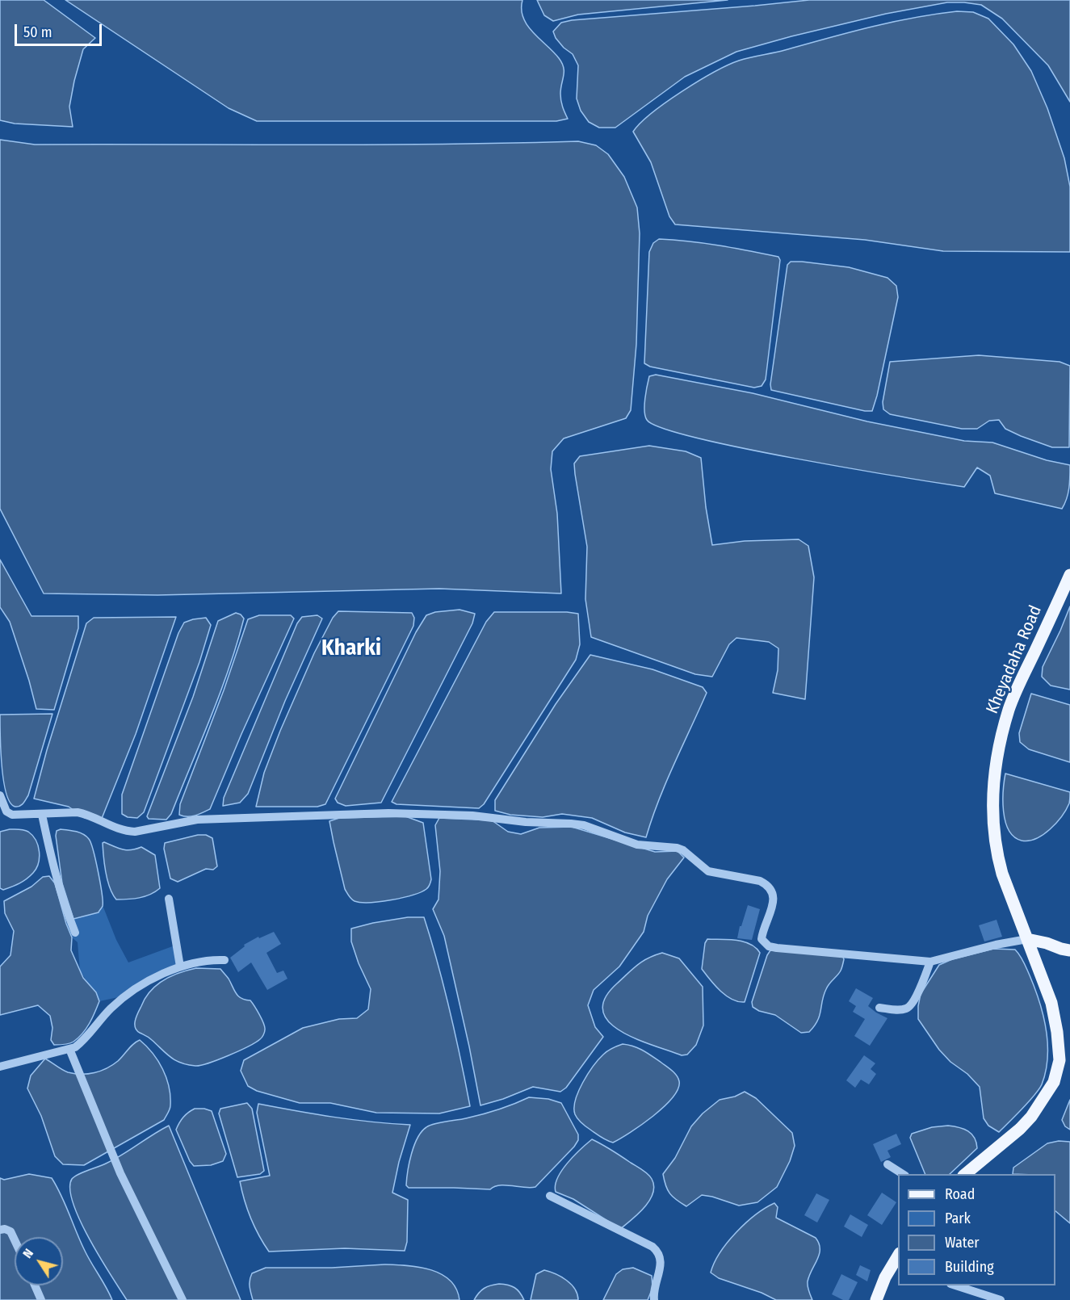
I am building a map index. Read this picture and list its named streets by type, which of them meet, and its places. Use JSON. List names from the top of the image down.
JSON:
{
  "streets": {
    "main road": ["Kheyadaha Road"]
  },
  "districts": ["Kharki"],
  "legend": [
    "Road",
    "Park",
    "Water",
    "Building"
  ],
  "scale_bar": "50 m",
  "north": "top left"
}
